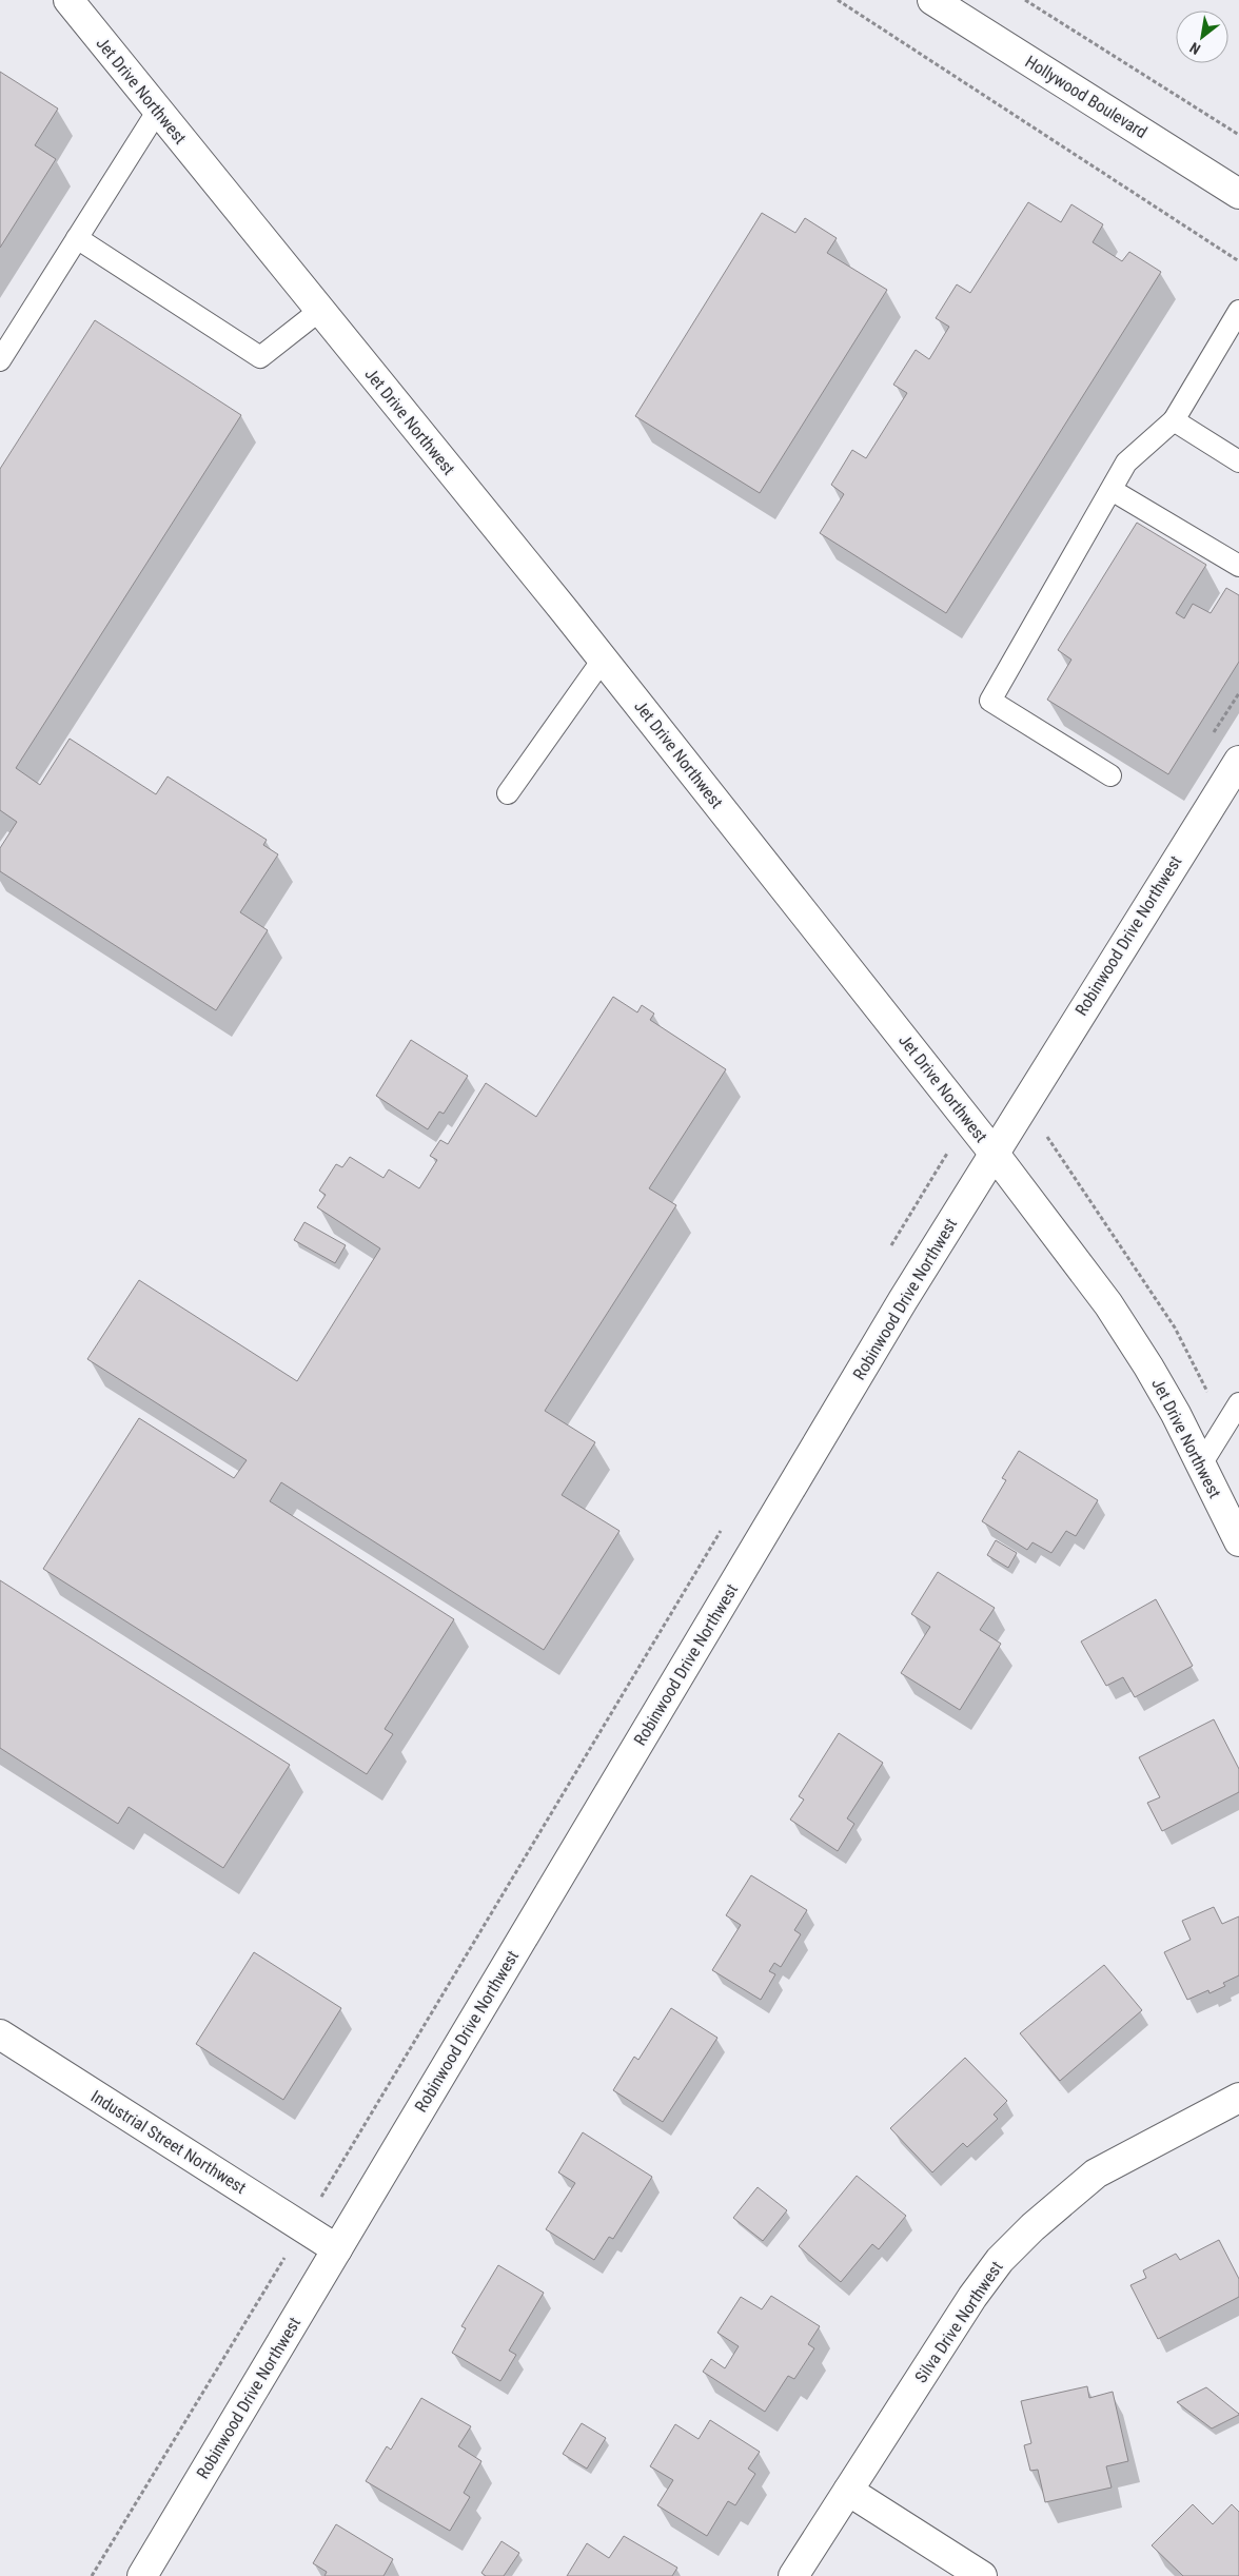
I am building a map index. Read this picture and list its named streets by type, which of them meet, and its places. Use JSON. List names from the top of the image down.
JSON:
{
  "streets": {
    "street": [
      "Jet Drive Northwest",
      "Hollywood Boulevard",
      "Robinwood Drive Northwest",
      "Industrial Street Northwest",
      "Silva Drive Northwest"
    ]
  },
  "crossings": [
    ["Jet Drive Northwest", "Robinwood Drive Northwest"],
    ["Robinwood Drive Northwest", "Industrial Street Northwest"]
  ],
  "north": "bottom left"
}
